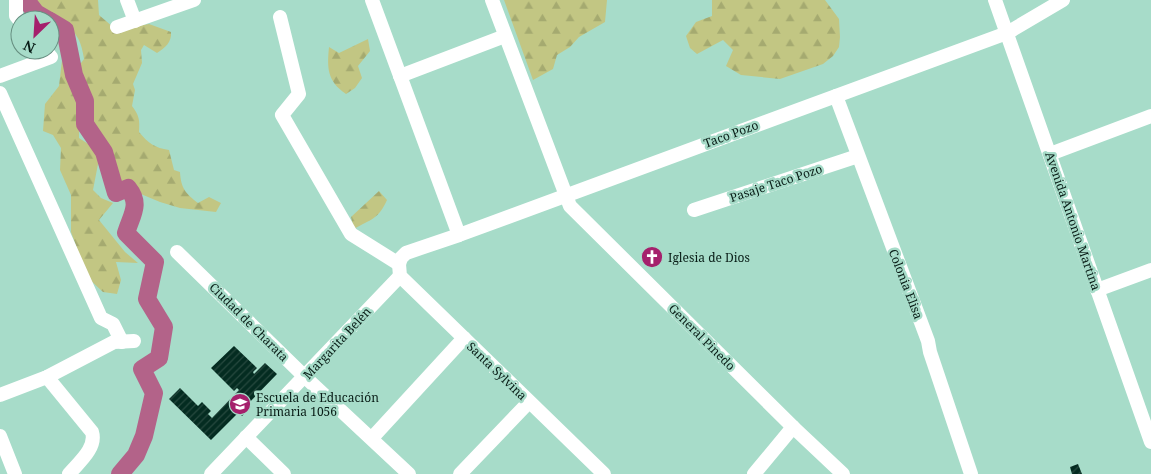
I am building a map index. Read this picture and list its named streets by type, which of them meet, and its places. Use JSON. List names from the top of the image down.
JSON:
{
  "streets": {
    "street": [
      "Taco Pozo",
      "Pasaje Taco Pozo",
      "Avenida Antonio Martina",
      "Colonia Elisa",
      "Ciudad de Charata",
      "General Pinedo",
      "Margarita Belén",
      "Santa Sylvina"
    ]
  },
  "crossings": [
    ["Taco Pozo", "Avenida Antonio Martina"],
    ["Taco Pozo", "Colonia Elisa"],
    ["Taco Pozo", "General Pinedo"],
    ["Taco Pozo", "Margarita Belén"],
    ["Taco Pozo", "Santa Sylvina"],
    ["Pasaje Taco Pozo", "Colonia Elisa"],
    ["Ciudad de Charata", "Margarita Belén"],
    ["Margarita Belén", "Santa Sylvina"]
  ],
  "places": {
    "church": ["Iglesia de Dios"],
    "school or university": ["Escuela de Educación Primaria 1056"]
  },
  "north": "bottom left"
}
